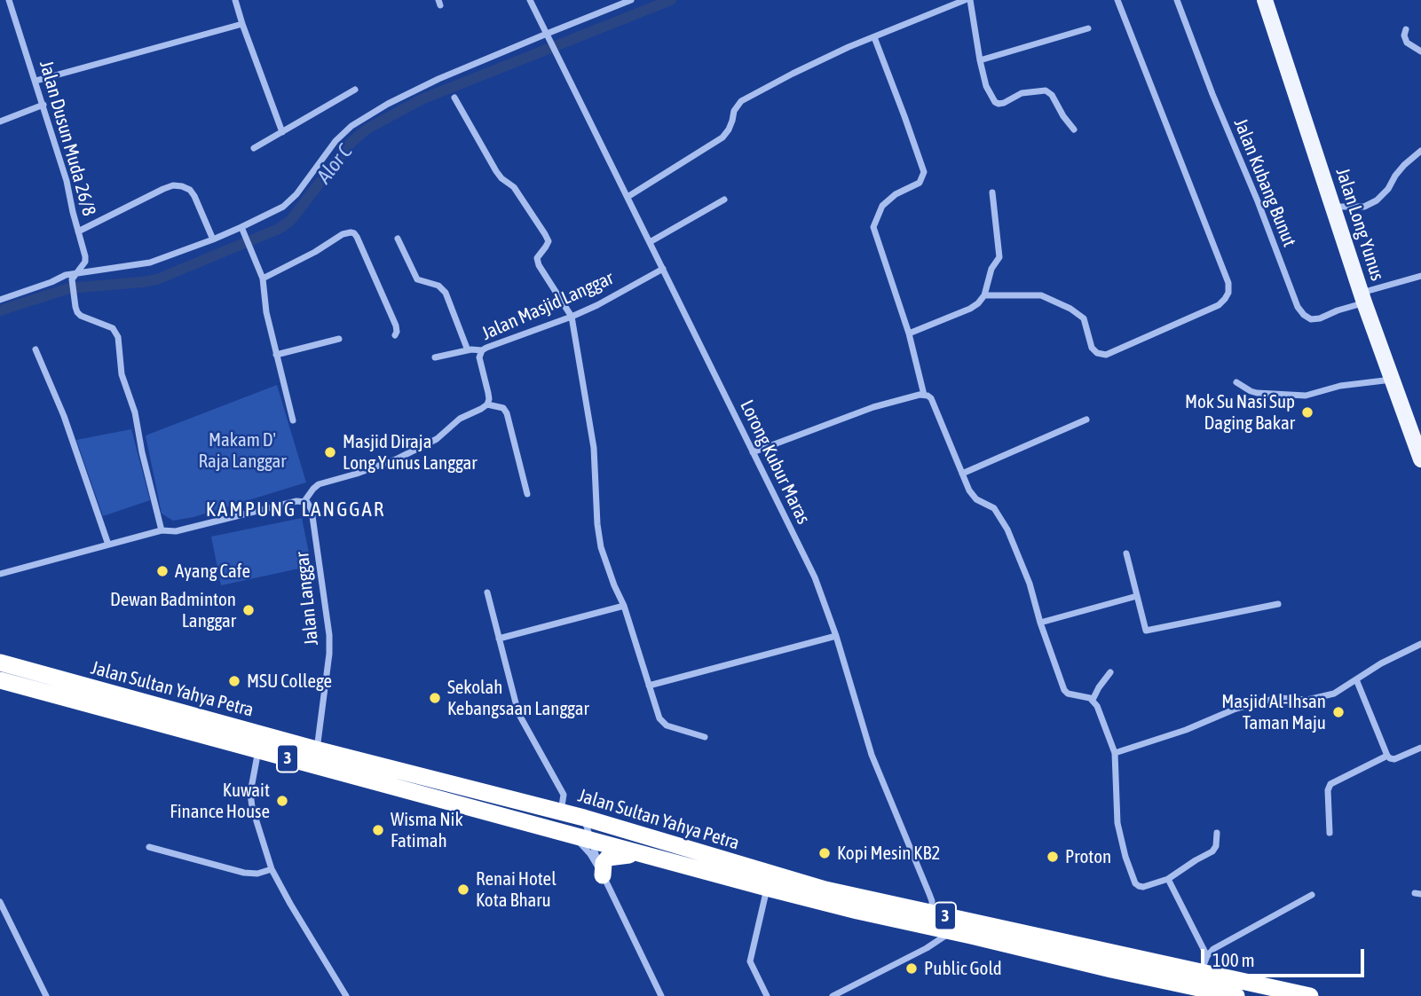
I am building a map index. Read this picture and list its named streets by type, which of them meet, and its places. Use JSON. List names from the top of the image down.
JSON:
{
  "streets": {
    "highway": ["Jalan Sultan Yahya Petra", "3"],
    "main road": ["Jalan Long Yunus"],
    "street": [
      "Jalan Dusun Muda 26/8",
      "Jalan Kubang Bunut",
      "Jalan Masjid Langgar",
      "Lorong Kubur Maras",
      "Jalan Langgar"
    ]
  },
  "crossings": [
    ["Jalan Kubang Bunut", "Jalan Long Yunus"],
    ["Jalan Masjid Langgar", "Lorong Kubur Maras"],
    ["Lorong Kubur Maras", "Jalan Sultan Yahya Petra"],
    ["Jalan Langgar", "Jalan Sultan Yahya Petra"]
  ],
  "districts": ["KAMPUNG LANGGAR"],
  "water": ["Alor C"],
  "parks": ["Makam D' Raja Langgar"],
  "places": [
    "Mok Su Nasi Sup Daging Bakar",
    "Masjid Diraja Long Yunus Langgar",
    "Ayang Cafe",
    "Dewan Badminton Langgar",
    "MSU College",
    "Sekolah Kebangsaan Langgar",
    "Masjid Al-Ihsan Taman Maju",
    "Kuwait Finance House",
    "Wisma Nik Fatimah",
    "Kopi Mesin KB2",
    "Proton",
    "Renai Hotel Kota Bharu",
    "Public Gold"
  ],
  "scale_bar": "100 m"
}
